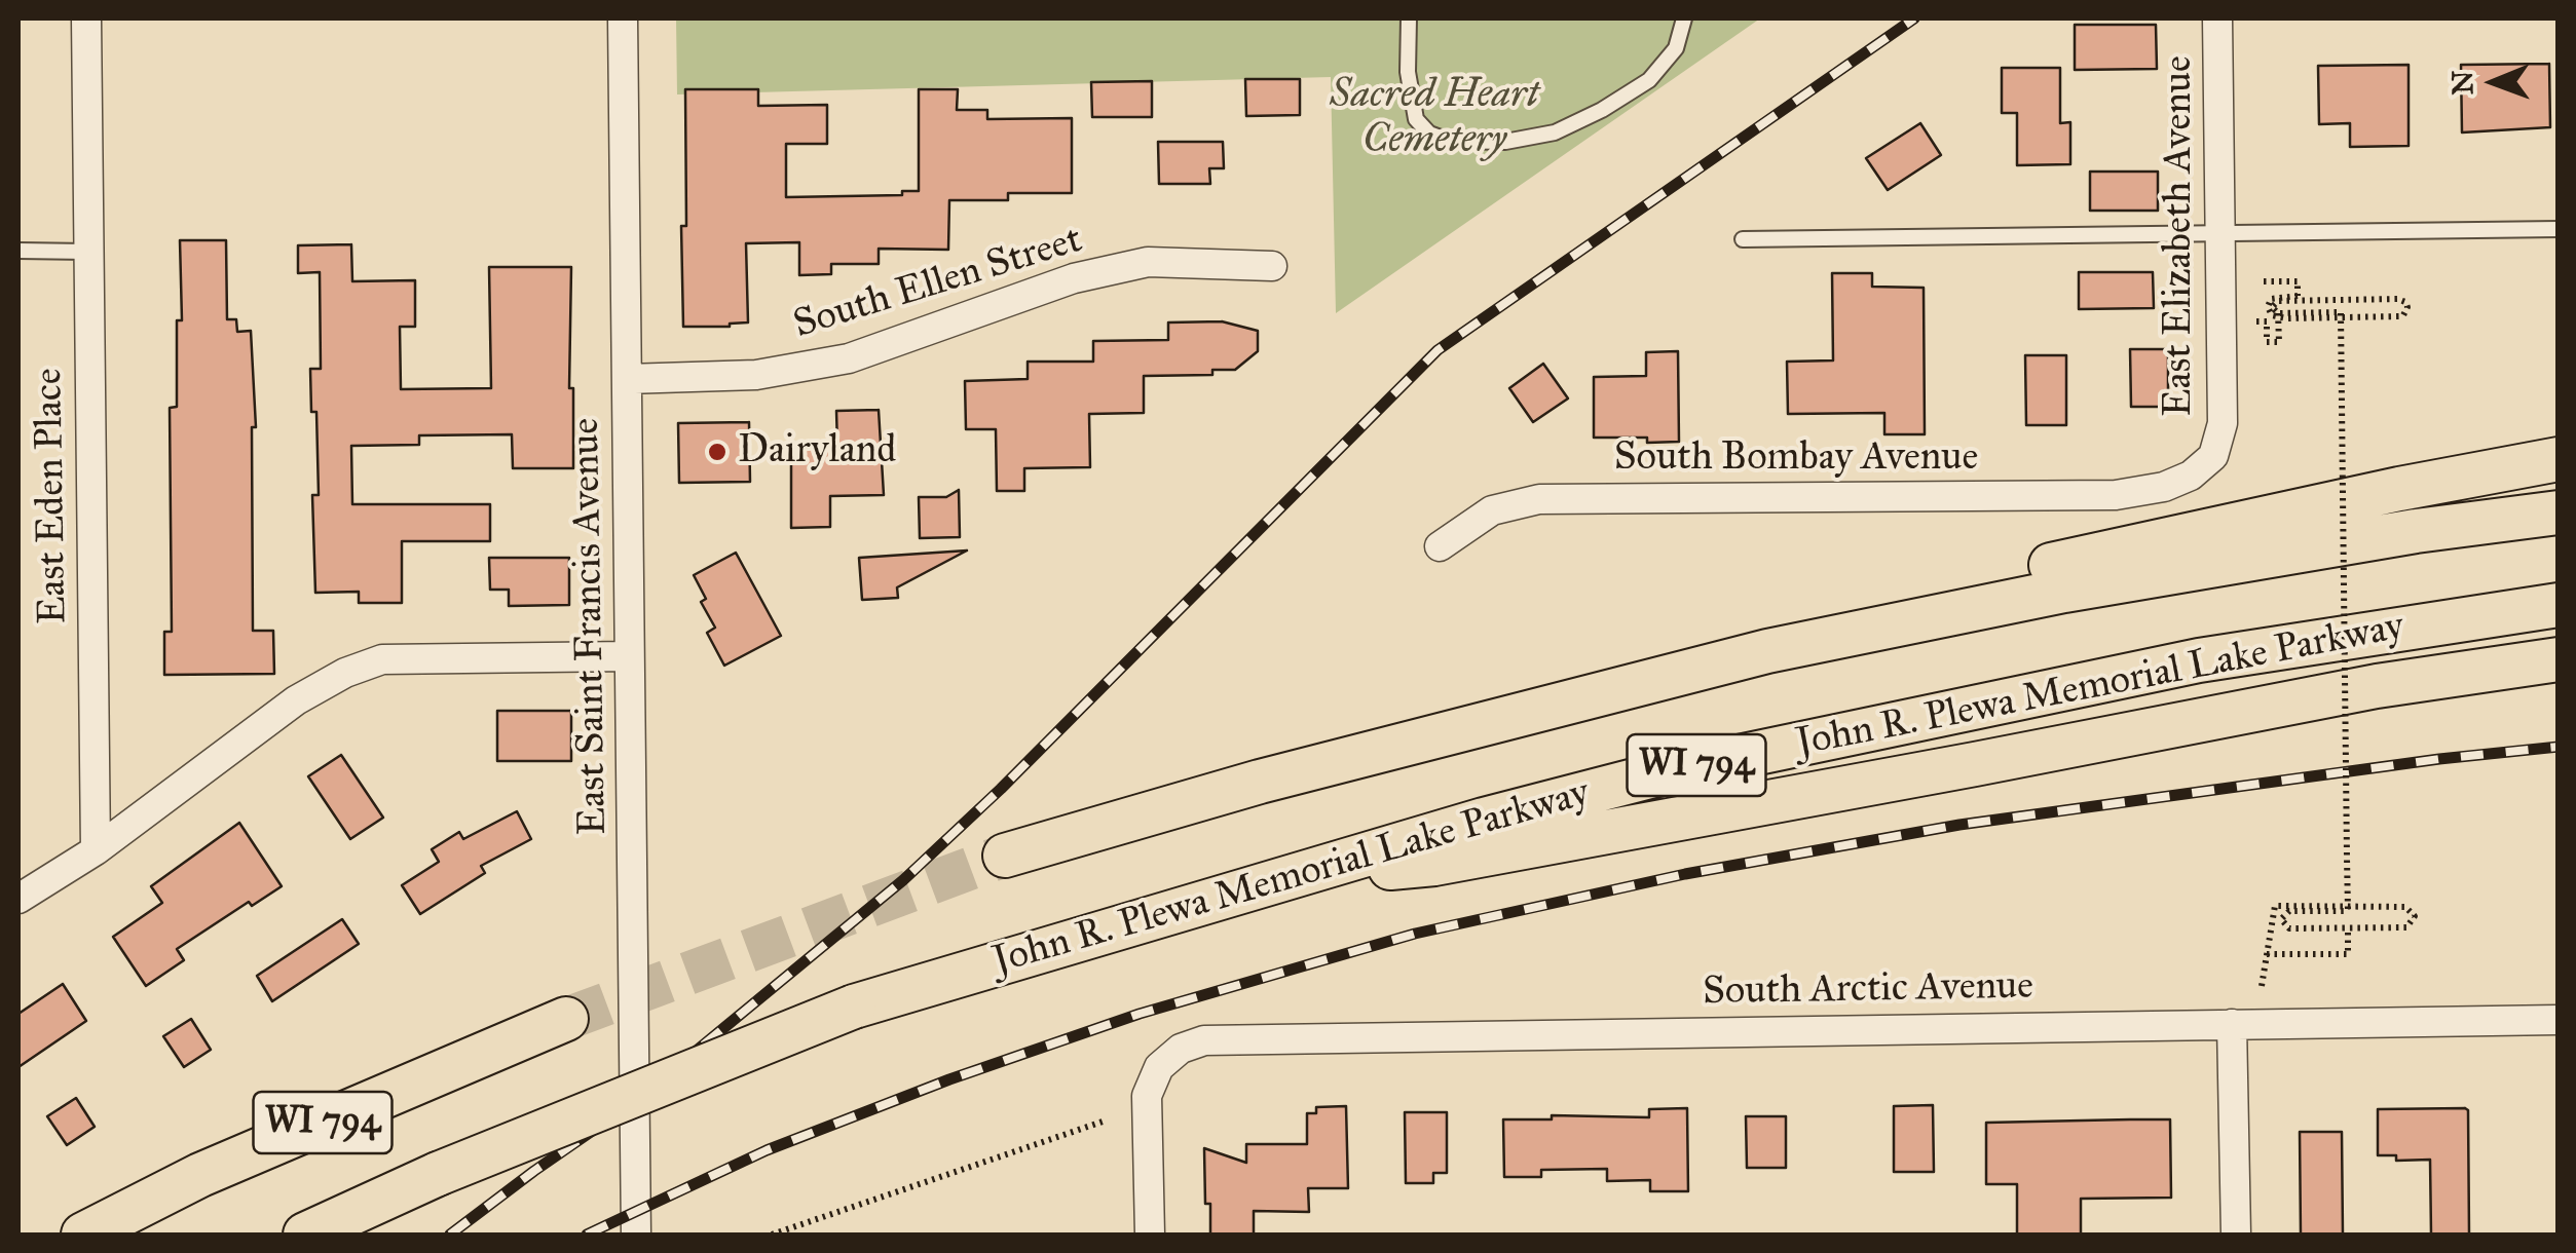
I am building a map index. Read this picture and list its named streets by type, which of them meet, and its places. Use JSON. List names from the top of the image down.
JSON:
{
  "streets": {
    "main road": ["John R. Plewa Memorial Lake Parkway", "WI 794"],
    "street": [
      "East Elizabeth Avenue",
      "South Ellen Street",
      "South Bombay Avenue",
      "East Eden Place",
      "East Saint Francis Avenue",
      "South Arctic Avenue"
    ]
  },
  "crossings": [
    ["East Elizabeth Avenue", "South Bombay Avenue"],
    ["South Ellen Street", "East Saint Francis Avenue"]
  ],
  "parks": ["Sacred Heart Cemetery"],
  "places": ["Dairyland"],
  "north": "left"
}
